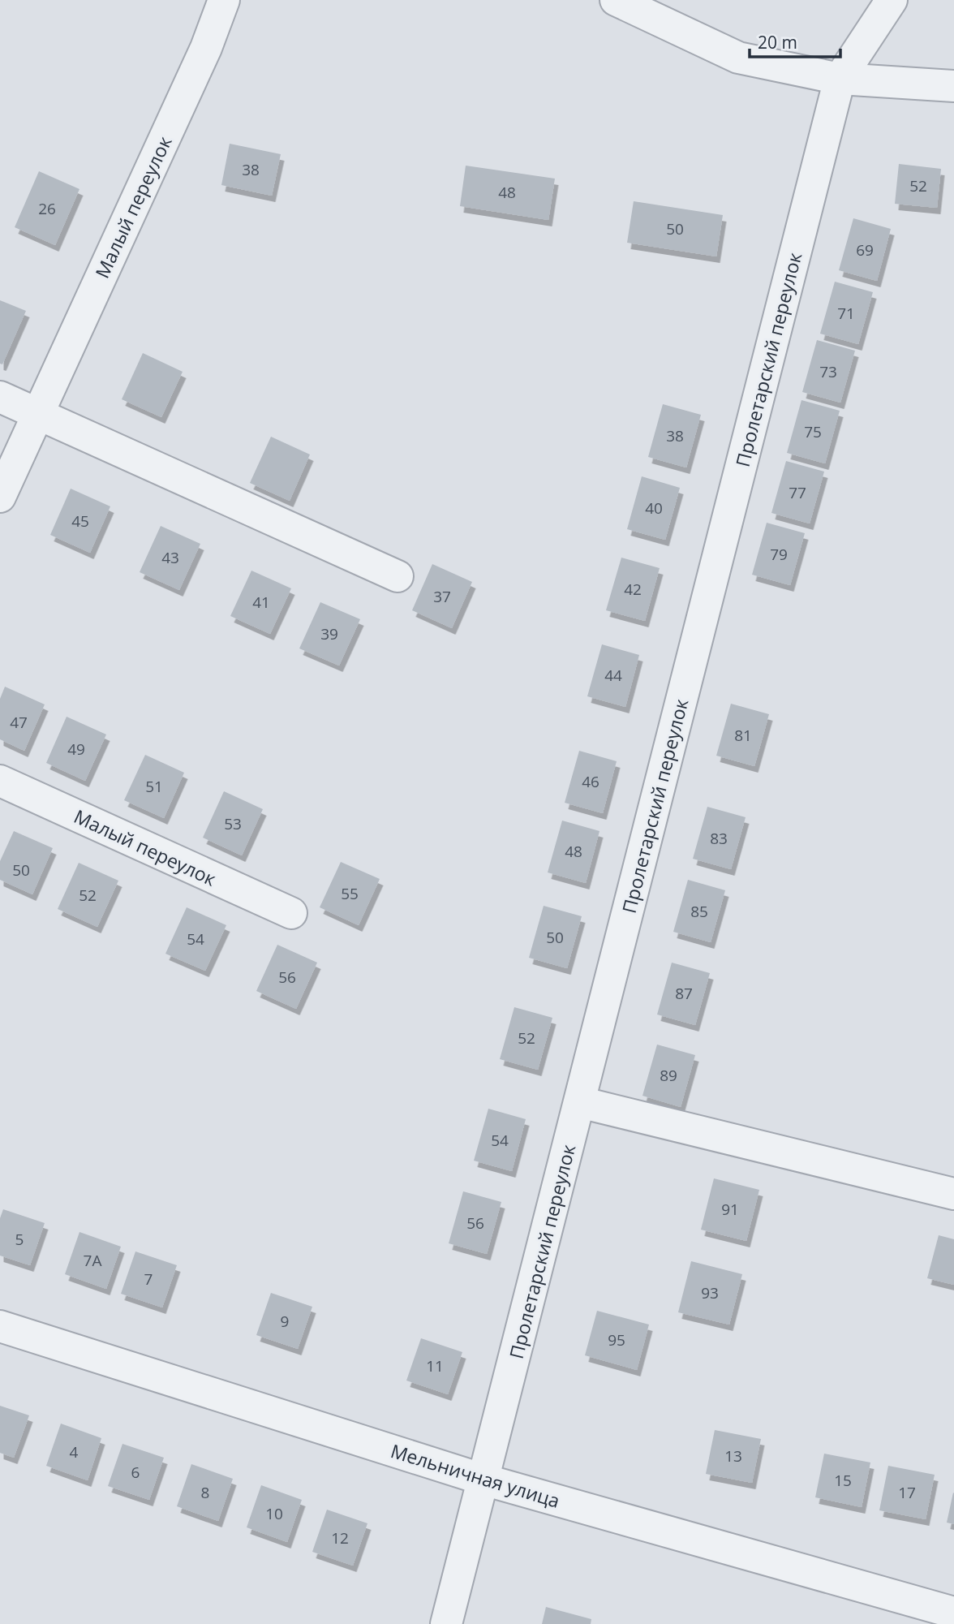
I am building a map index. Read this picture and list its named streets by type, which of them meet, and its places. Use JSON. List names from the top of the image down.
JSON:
{
  "streets": {
    "street": ["Малый переулок", "Пролетарский переулок", "Мельничная улица"]
  },
  "crossings": [
    ["Пролетарский переулок", "Мельничная улица"]
  ],
  "house_numbers": [
    "38",
    "52",
    "48",
    "26",
    "50",
    "69",
    "71",
    "73",
    "75",
    "38",
    "77",
    "40",
    "45",
    "79",
    "43",
    "42",
    "37",
    "41",
    "39",
    "44",
    "47",
    "81",
    "49",
    "46",
    "51",
    "53",
    "83",
    "48",
    "50",
    "55",
    "52",
    "85",
    "50",
    "54",
    "56",
    "87",
    "52",
    "89",
    "54",
    "91",
    "56",
    "5",
    "7А",
    "7",
    "93",
    "9",
    "95",
    "11",
    "4",
    "13",
    "6",
    "15",
    "8",
    "17",
    "10",
    "12"
  ],
  "scale_bar": "20 m"
}
